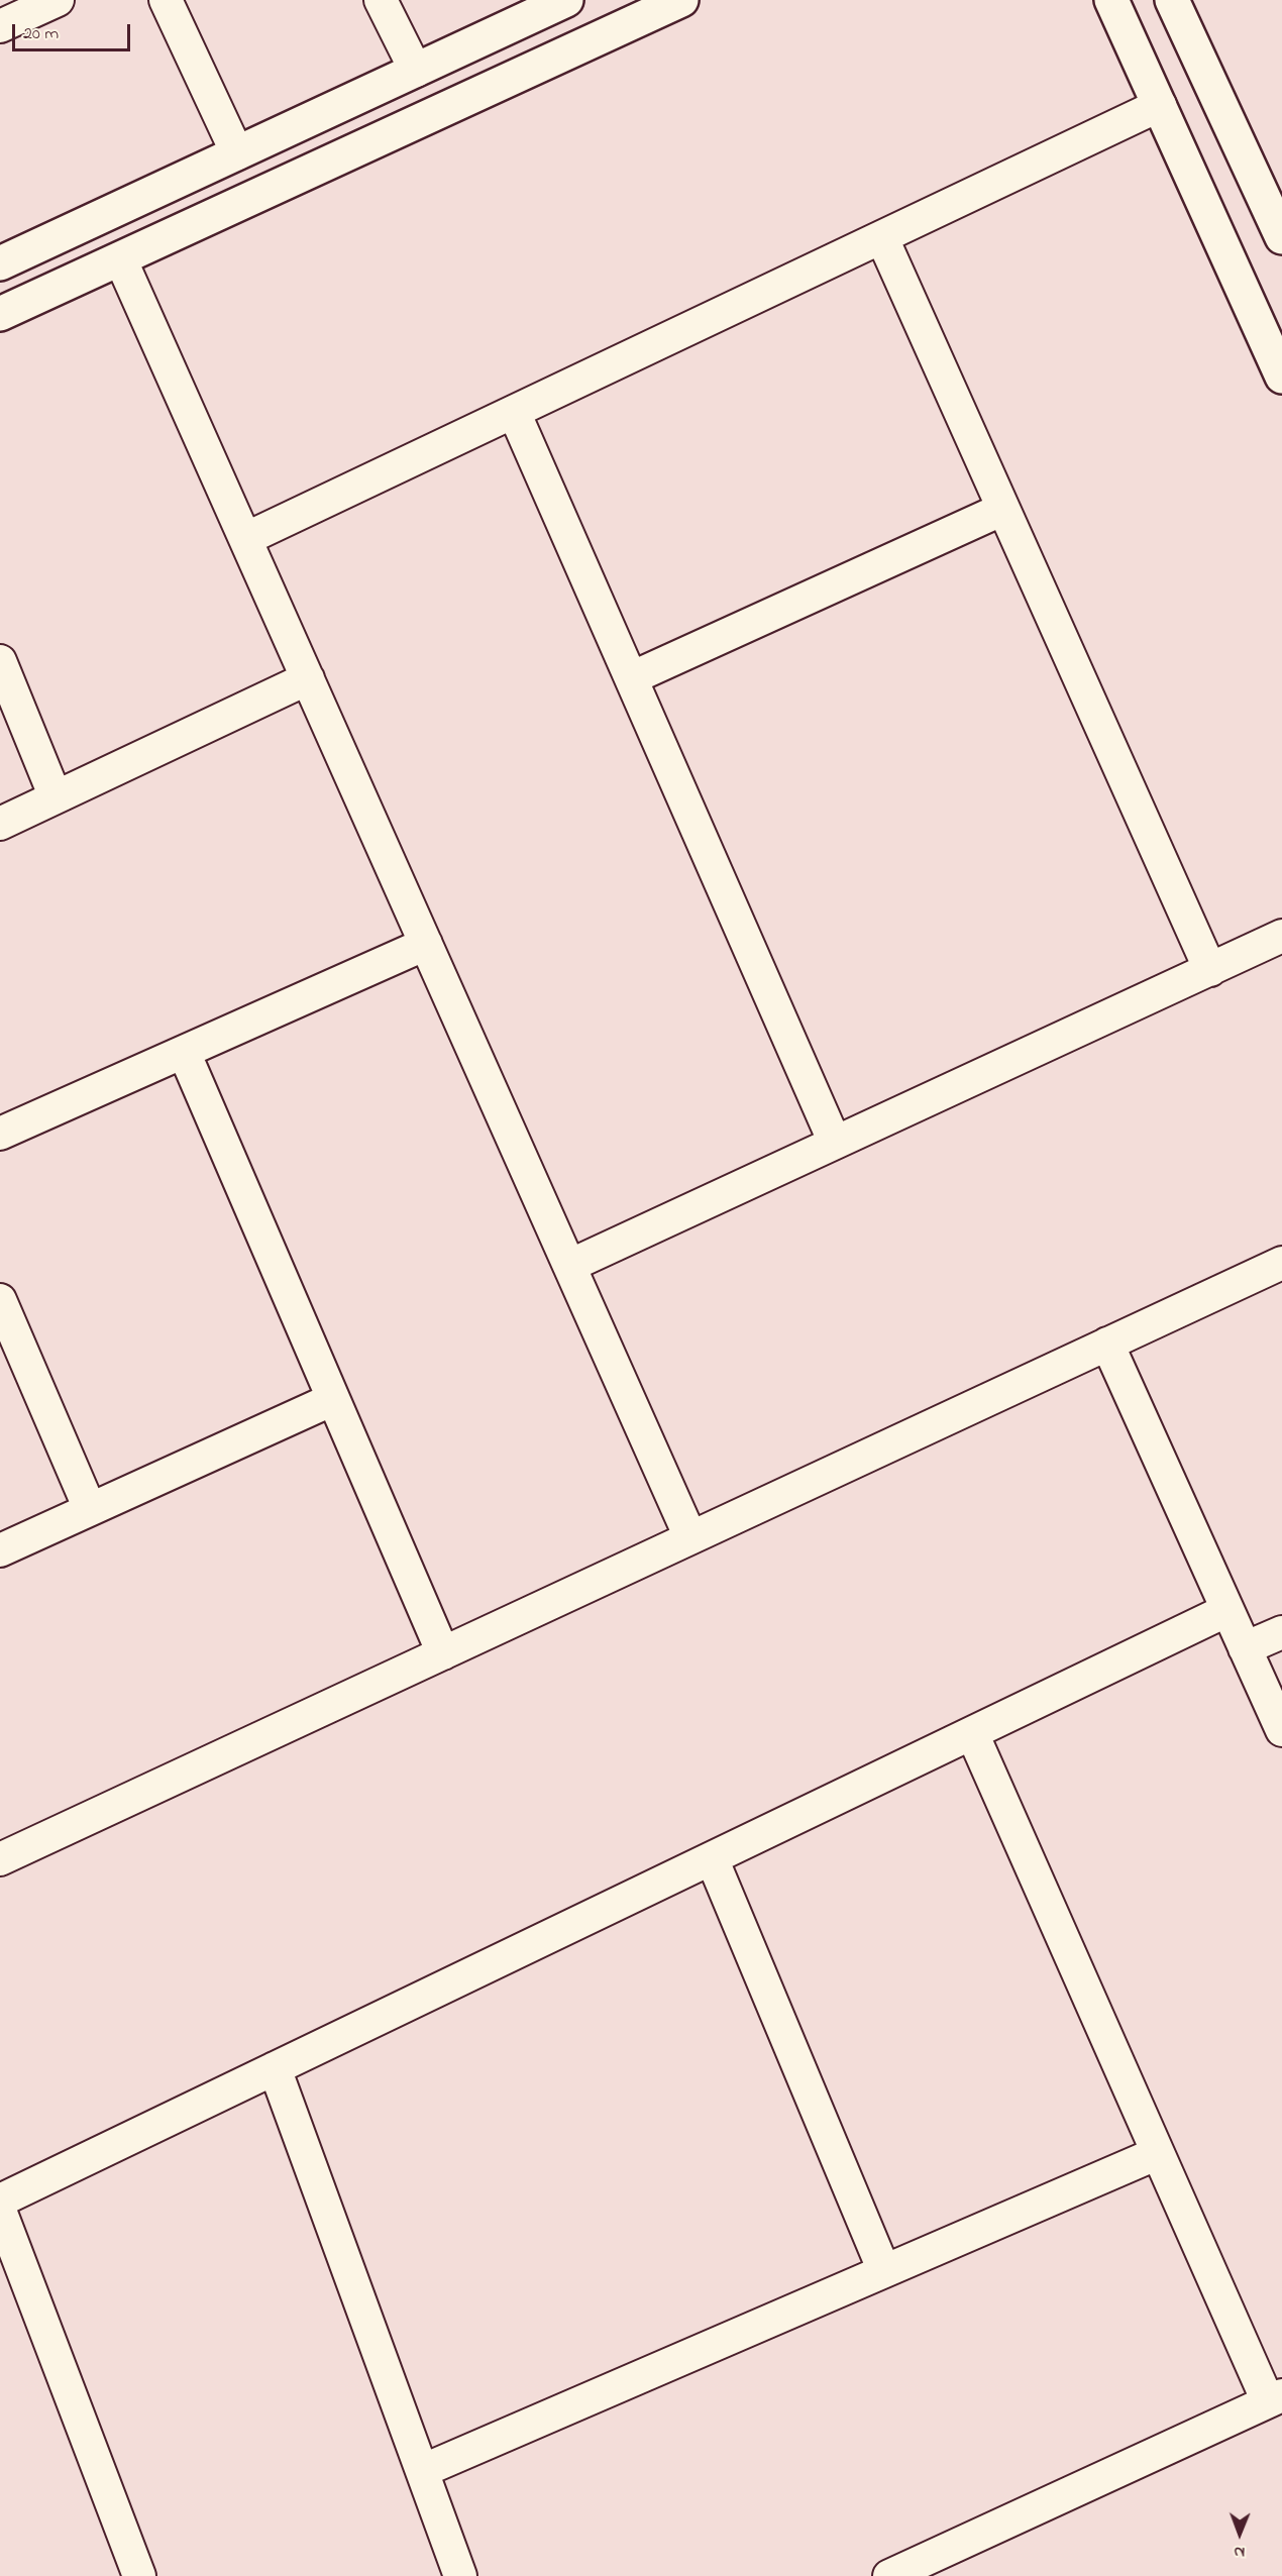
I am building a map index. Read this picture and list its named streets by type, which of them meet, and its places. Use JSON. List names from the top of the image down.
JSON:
{
  "scale_bar": "20 m",
  "north": "bottom"
}
